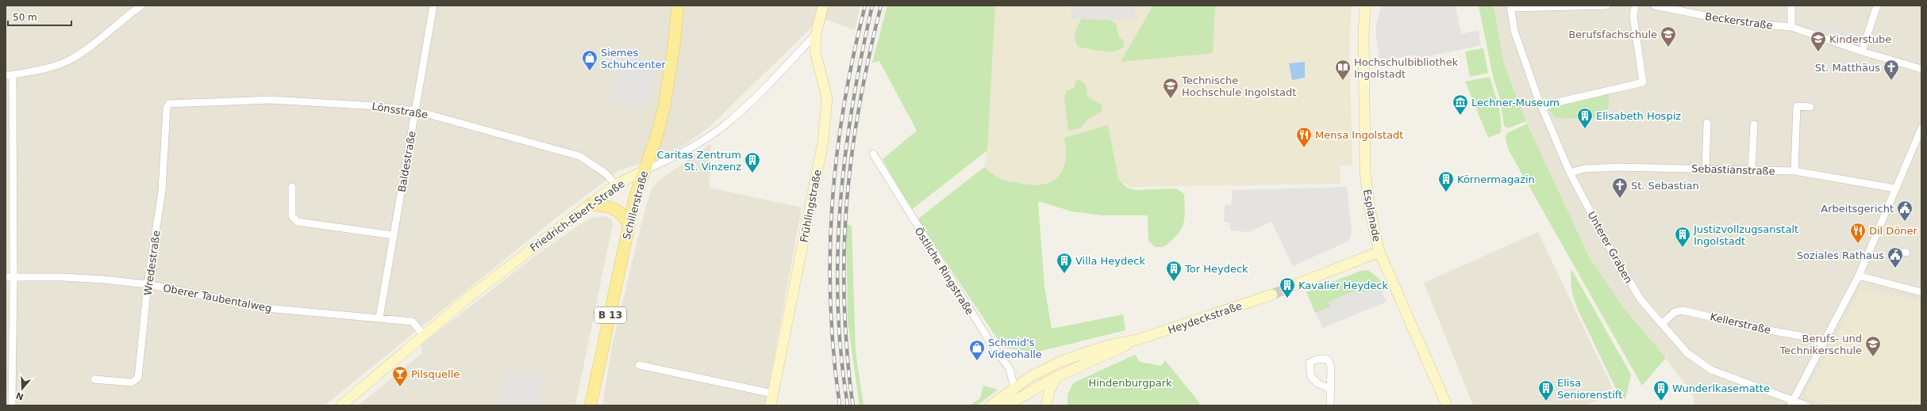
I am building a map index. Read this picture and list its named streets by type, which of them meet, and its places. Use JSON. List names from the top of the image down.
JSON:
{
  "streets": {
    "main road": ["Schillerstraße", "B 13"],
    "street": [
      "Beckerstraße",
      "Lönsstraße",
      "Baldestraße",
      "Sebastianstraße",
      "Frühlingstraße",
      "Friedrich-Ebert-Straße",
      "Esplanade",
      "Unterer Graben",
      "Wredestraße",
      "Östliche Ringstraße",
      "Oberer Taubentalweg",
      "Heydeckstraße",
      "Kellerstraße"
    ]
  },
  "crossings": [
    ["Lönsstraße", "Baldestraße"],
    ["Lönsstraße", "Friedrich-Ebert-Straße"],
    ["Lönsstraße", "Wredestraße"],
    ["Baldestraße", "Oberer Taubentalweg"],
    ["Sebastianstraße", "Unterer Graben"],
    ["Schillerstraße", "Friedrich-Ebert-Straße"],
    ["Frühlingstraße", "Friedrich-Ebert-Straße"],
    ["Friedrich-Ebert-Straße", "Oberer Taubentalweg"],
    ["Unterer Graben", "Kellerstraße"],
    ["Wredestraße", "Oberer Taubentalweg"],
    ["Östliche Ringstraße", "Heydeckstraße"]
  ],
  "parks": ["Hindenburgpark"],
  "places": {
    "school or university": [
      "Berufsfachschule",
      "Kinderstube",
      "Technische Hochschule Ingolstadt",
      "Berufs- und Technikerschule"
    ],
    "shop": ["Siemes Schuhcenter", "Schmid's Videohalle"],
    "library": ["Hochschulbibliothek Ingolstadt"],
    "church": ["St. Matthäus", "St. Sebastian"],
    "museum": ["Lechner-Museum"],
    "building": [
      "Elisabeth Hospiz",
      "Caritas Zentrum St. Vinzenz",
      "Körnermagazin",
      "Justizvollzugsanstalt Ingolstadt",
      "Villa Heydeck",
      "Tor Heydeck",
      "Kavalier Heydeck",
      "Elisa Seniorenstift",
      "Wunderlkasematte"
    ],
    "restaurant": ["Mensa Ingolstadt", "Dil Döner"],
    "public building": ["Arbeitsgericht", "Soziales Rathaus"],
    "bar": ["Pilsquelle"]
  },
  "scale_bar": "50 m",
  "north": "bottom"
}
